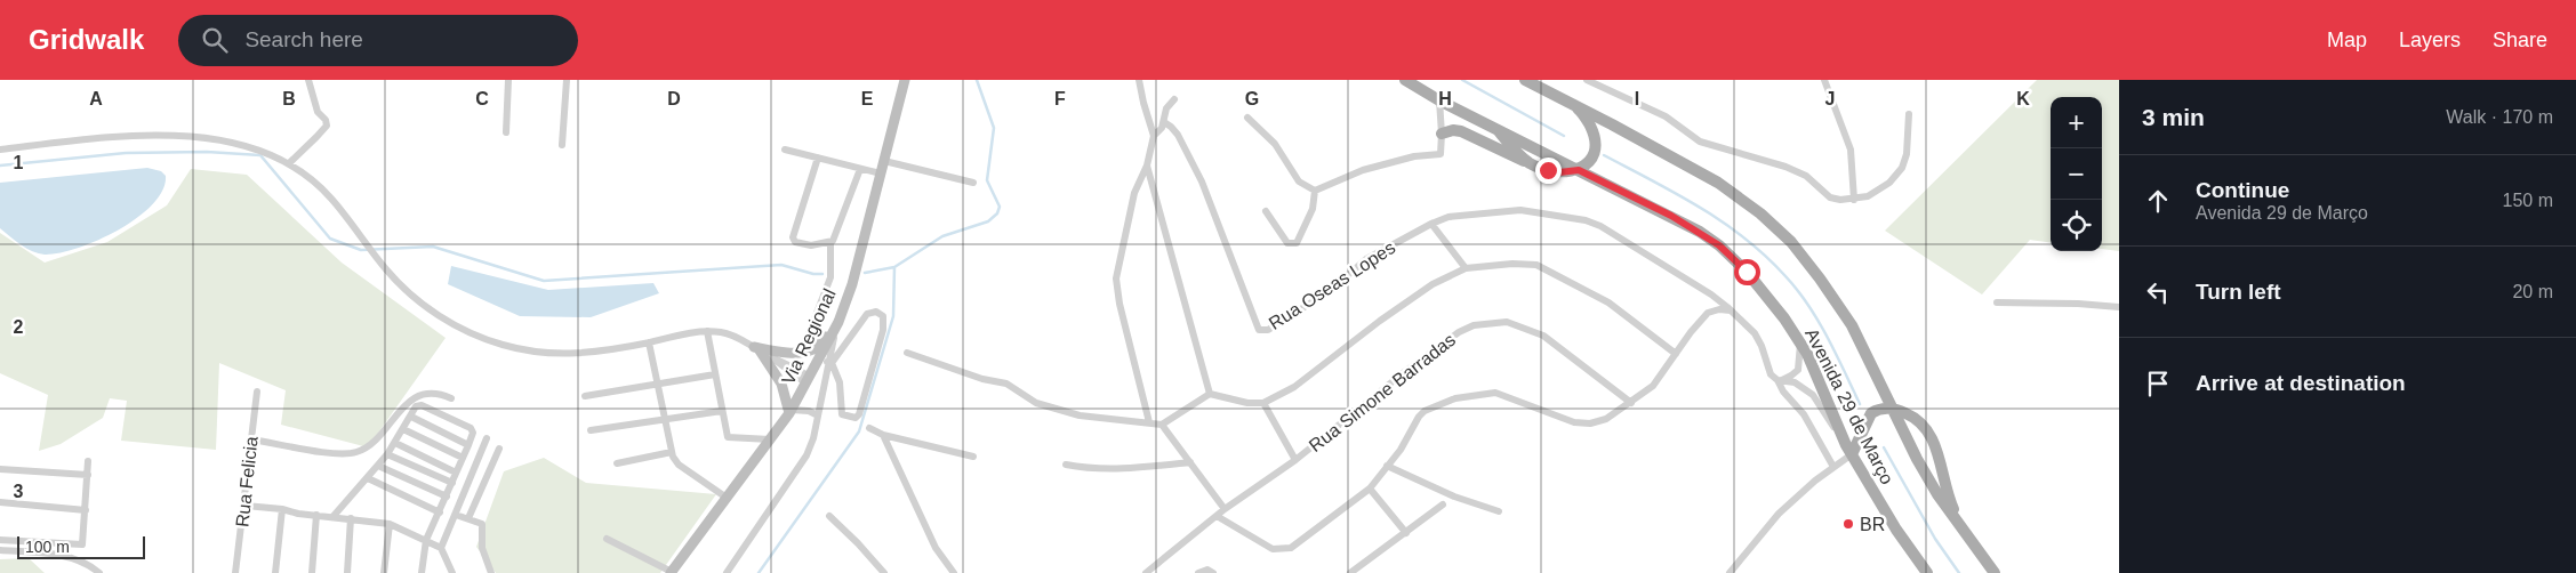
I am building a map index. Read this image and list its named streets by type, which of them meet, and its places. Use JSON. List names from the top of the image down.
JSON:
{
  "streets": {
    "main road": ["Via Regional", "Avenida 29 de Março"],
    "street": ["Rua Oseas Lopes", "Rua Simone Barradas", "Rua Felicia"]
  },
  "places": ["BR"],
  "scale_bar": "100 m",
  "page": {
    "header": "Gridwalk",
    "search": "Search here",
    "nav": ["Map", "Layers", "Share"],
    "heading": ["3 min", "Walk · 170 m"],
    "map_buttons": ["+", "−"],
    "list": [
      ["Continue", "Avenida 29 de Março", "150 m"],
      ["Turn left", "20 m"],
      "Arrive at destination"
    ],
    "scale": "100 m"
  },
  "grid": {
    "columns": [
      "A",
      "B",
      "C",
      "D",
      "E",
      "F",
      "G",
      "H",
      "I",
      "J",
      "K"
    ],
    "rows": ["1", "2", "3"]
  }
}
